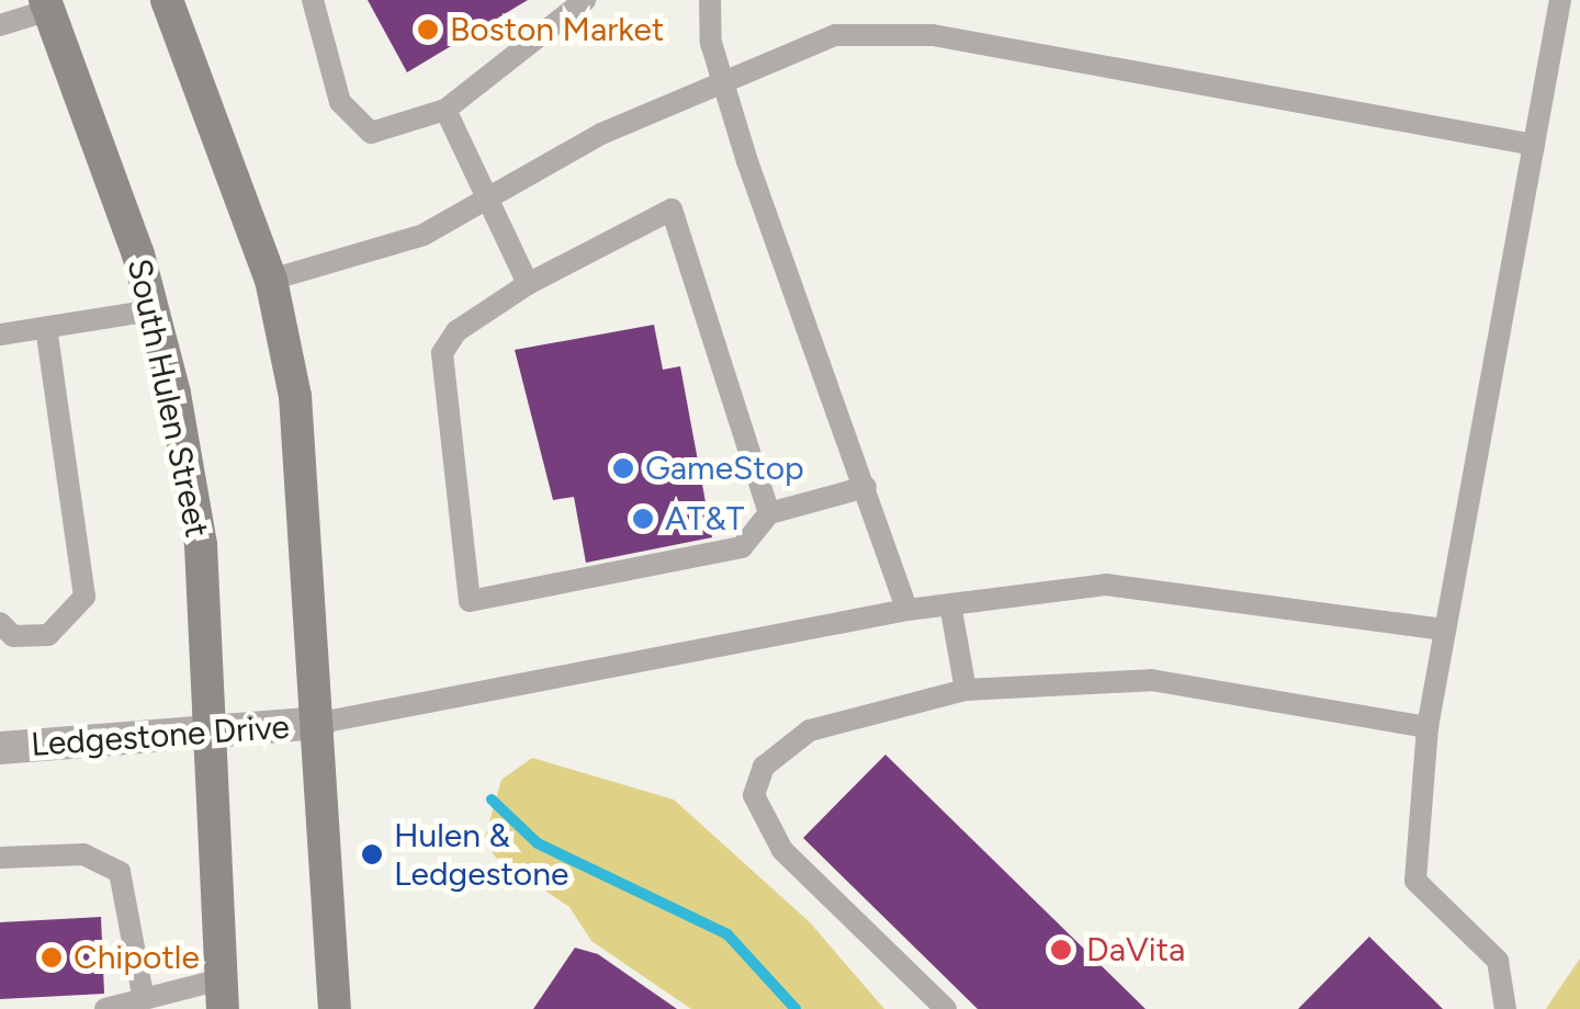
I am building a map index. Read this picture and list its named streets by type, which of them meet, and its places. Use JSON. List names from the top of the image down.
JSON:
{
  "streets": {
    "main road": ["South Hulen Street"],
    "street": ["Ledgestone Drive"]
  },
  "crossings": [
    ["South Hulen Street", "Ledgestone Drive"]
  ],
  "places": [
    "Boston Market",
    "GameStop",
    "AT&T",
    "Hulen & Ledgestone",
    "DaVita",
    "Chipotle"
  ]
}
